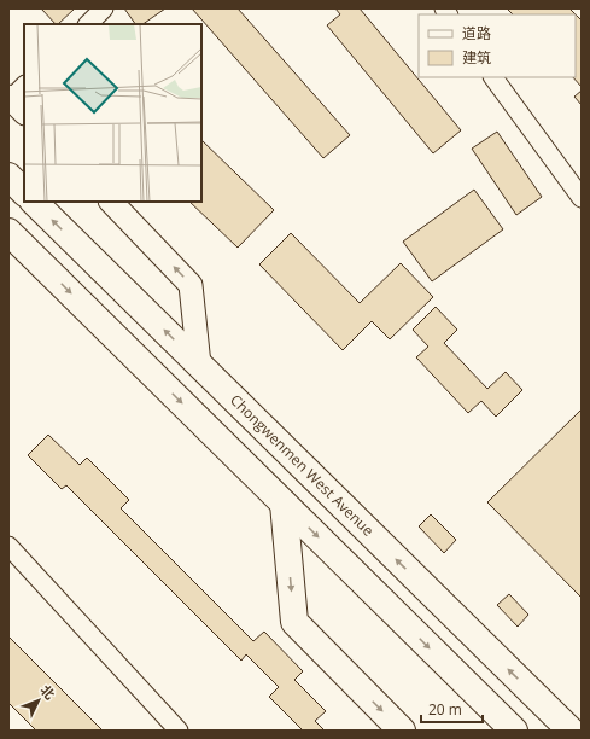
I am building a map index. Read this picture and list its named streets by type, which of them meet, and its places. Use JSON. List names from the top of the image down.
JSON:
{
  "streets": {
    "main road": ["Chongwenmen West Avenue"]
  },
  "legend": ["道路", "建筑"],
  "scale_bar": "20 m",
  "north": "top right"
}
